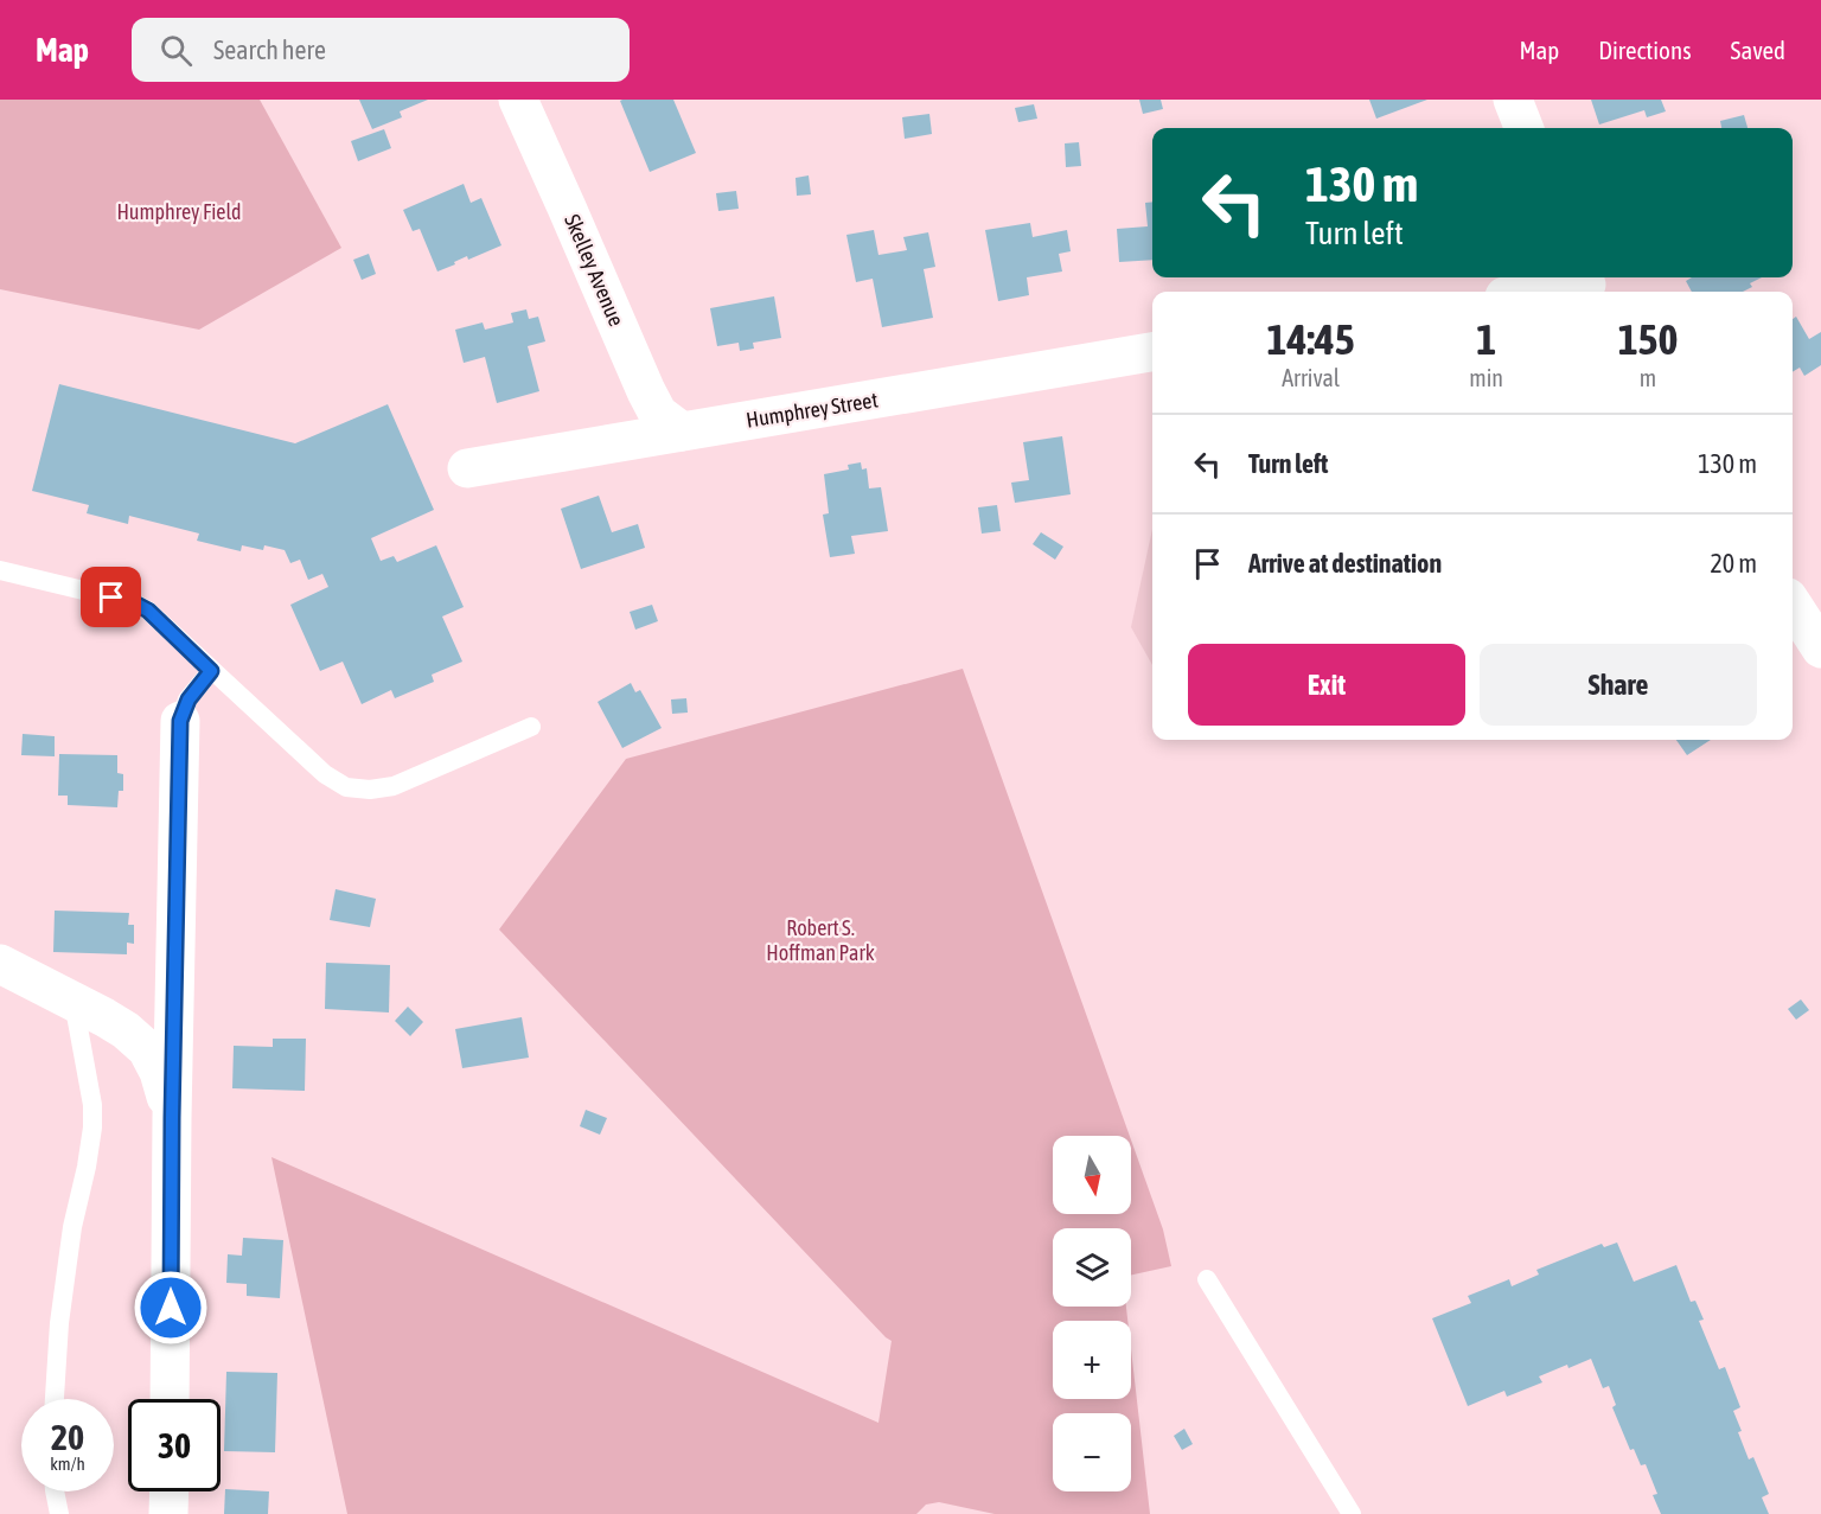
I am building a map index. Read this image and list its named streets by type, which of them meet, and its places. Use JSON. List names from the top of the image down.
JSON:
{
  "streets": {
    "street": ["Skelley Avenue", "Humphrey Street"]
  },
  "crossings": [
    ["Skelley Avenue", "Humphrey Street"]
  ],
  "parks": ["Humphrey Field", "Robert S. Hoffman Park"],
  "north": "bottom",
  "page": {
    "header": "Map",
    "search": "Search here",
    "nav": ["Map", "Directions", "Saved"],
    "turn": ["130 m", "Turn left"],
    "eta": [
      "14:45",
      "Arrival",
      "1",
      "min",
      "150",
      "m"
    ],
    "list": [
      {
        "name": "Turn left",
        "value": "130 m"
      },
      {
        "name": "Arrive at destination",
        "value": "20 m"
      }
    ],
    "buttons": ["Exit", "Share"],
    "map_buttons": ["+", "−"],
    "speed": "20 km/h",
    "limit": "30"
  }
}
